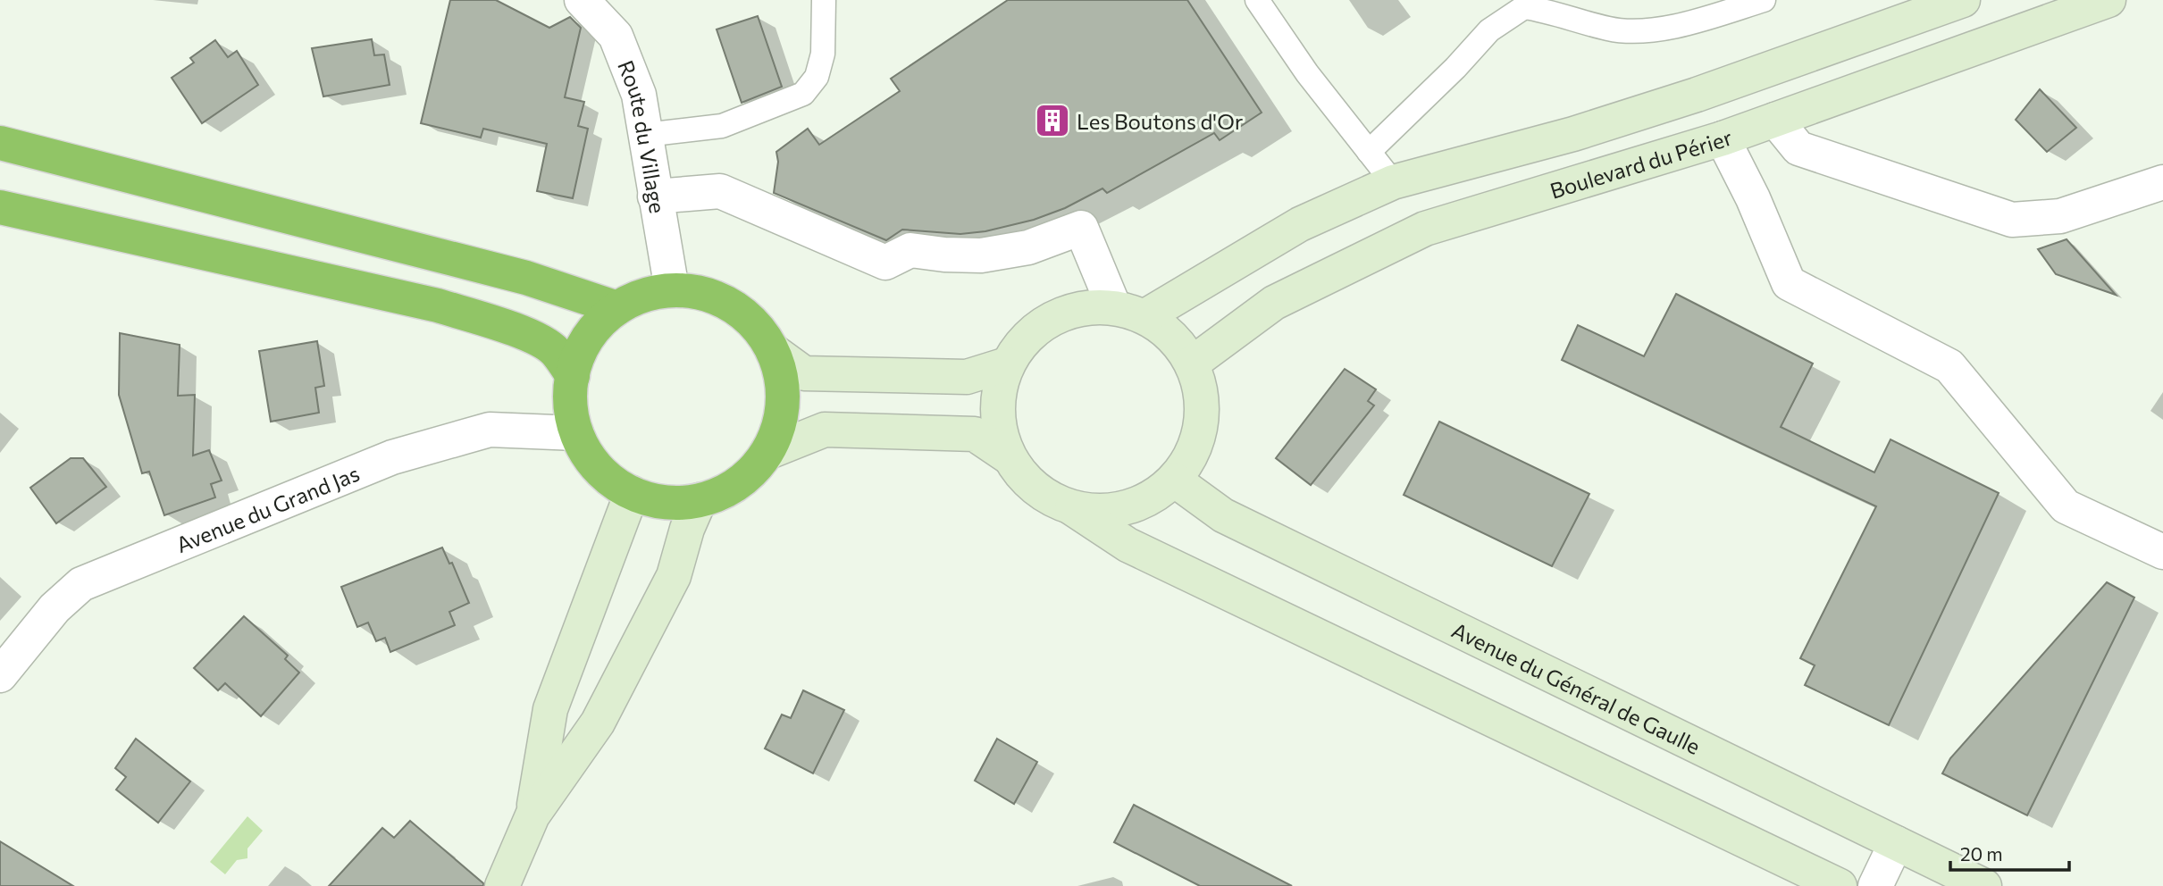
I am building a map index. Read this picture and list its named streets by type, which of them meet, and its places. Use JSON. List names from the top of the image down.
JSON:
{
  "streets": {
    "street": [
      "Route du Village",
      "Boulevard du Périer",
      "Avenue du Grand Jas",
      "Avenue du Général de Gaulle"
    ]
  },
  "crossings": [
    ["Route du Village", "Avenue du Grand Jas"],
    ["Boulevard du Périer", "Avenue du Général de Gaulle"]
  ],
  "places": {
    "building": ["Les Boutons d'Or"]
  },
  "scale_bar": "20 m"
}
